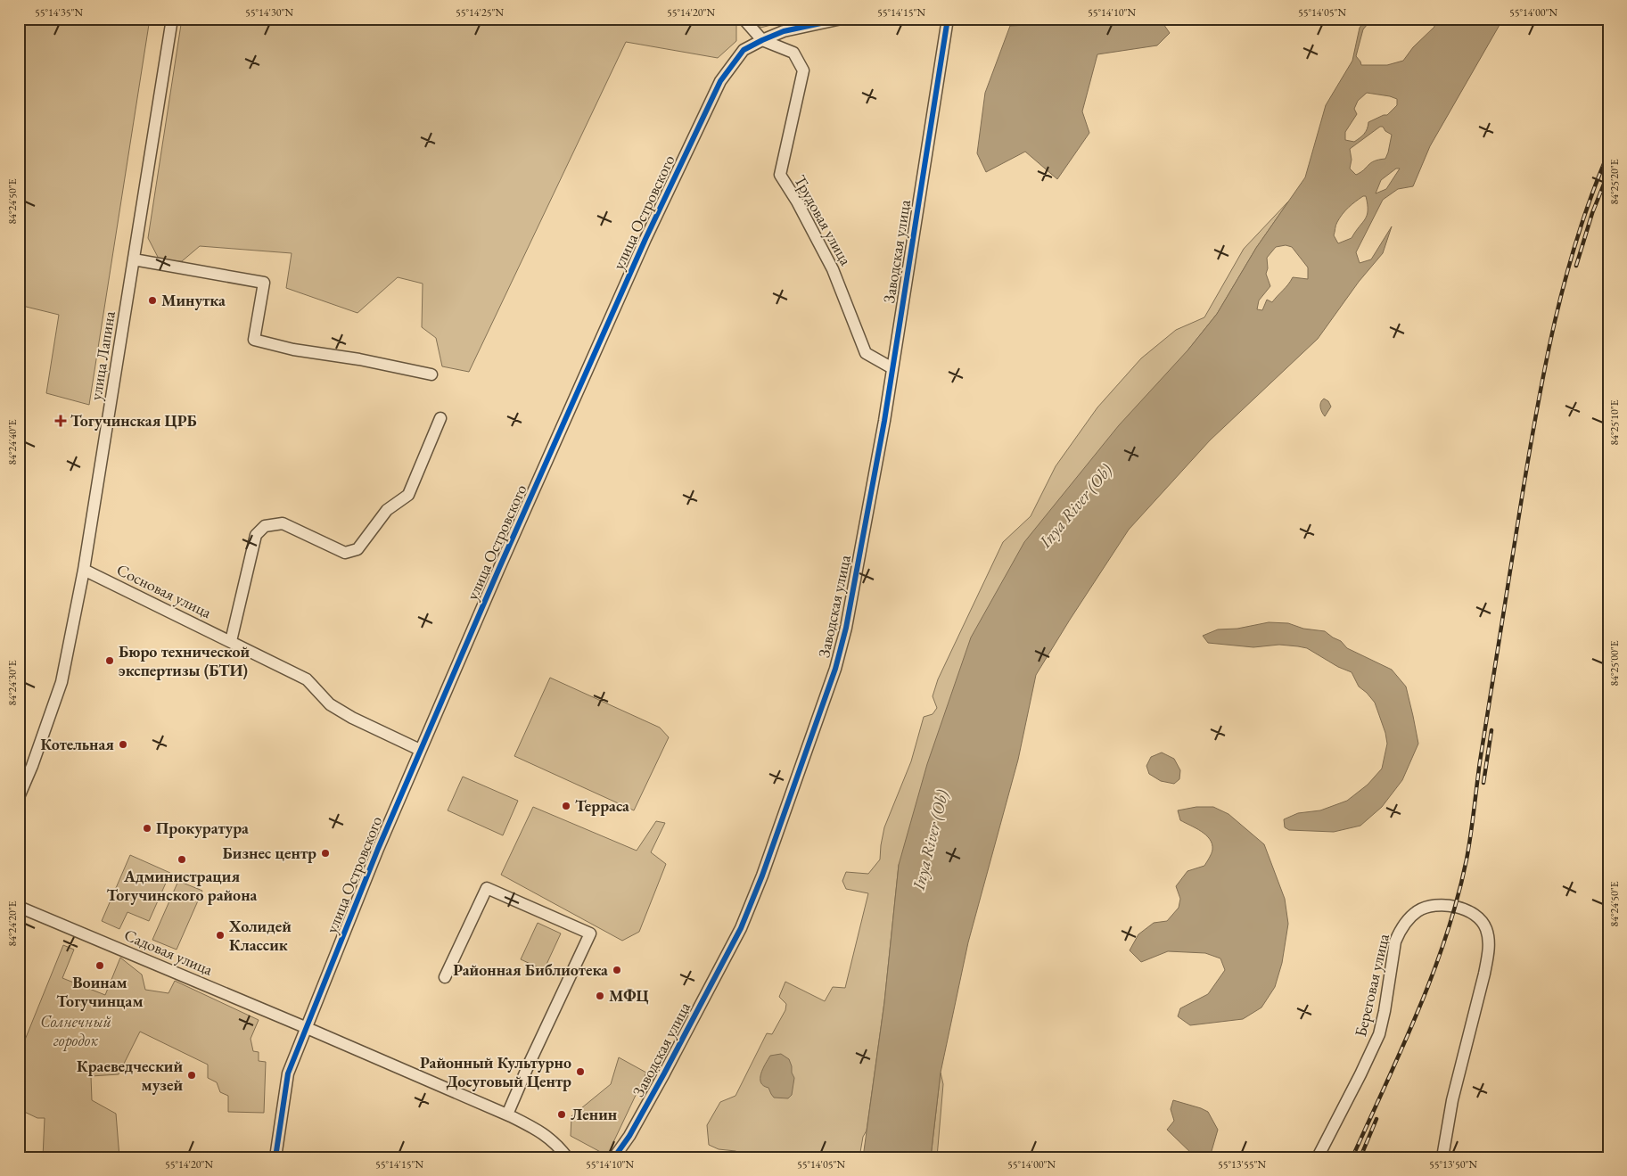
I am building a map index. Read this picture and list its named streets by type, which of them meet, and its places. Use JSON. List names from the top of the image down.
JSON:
{
  "streets": {
    "street": [
      "улица Островского",
      "Трудовая улица",
      "Заводская улица",
      "улица Лапина",
      "Сосновая улица",
      "Садовая улица",
      "Береговая улица"
    ]
  },
  "crossings": [
    ["улица Островского", "Трудовая улица"],
    ["улица Островского", "Сосновая улица"],
    ["улица Островского", "Садовая улица"],
    ["Трудовая улица", "Заводская улица"],
    ["улица Лапина", "Сосновая улица"]
  ],
  "water": ["Inya River (Ob)"],
  "parks": ["Солнечный городок"],
  "places": {
    "other": [
      "Минутка",
      "Бюро технической экспертизы (БТИ)",
      "Котельная",
      "Терраса",
      "Прокуратура",
      "Бизнес центр",
      "Администрация Тогучинского района",
      "Холидей Классик",
      "Воинам Тогучинцам",
      "Районная Библиотека",
      "МФЦ",
      "Районный Культурно Досуговый Центр",
      "Краеведческий музей",
      "Ленин"
    ],
    "health": ["Тогучинская ЦРБ"]
  },
  "coordinates": [
    "55°14'35\"N",
    "55°14'30\"N",
    "55°14'25\"N",
    "55°14'20\"N",
    "55°14'15\"N",
    "55°14'10\"N",
    "55°14'05\"N",
    "55°14'00\"N",
    "84°25'20\"E",
    "84°24'50\"E",
    "84°25'10\"E",
    "84°24'40\"E",
    "84°25'00\"E",
    "84°24'30\"E",
    "84°24'20\"E",
    "55°13'55\"N",
    "55°13'50\"N"
  ]
}
